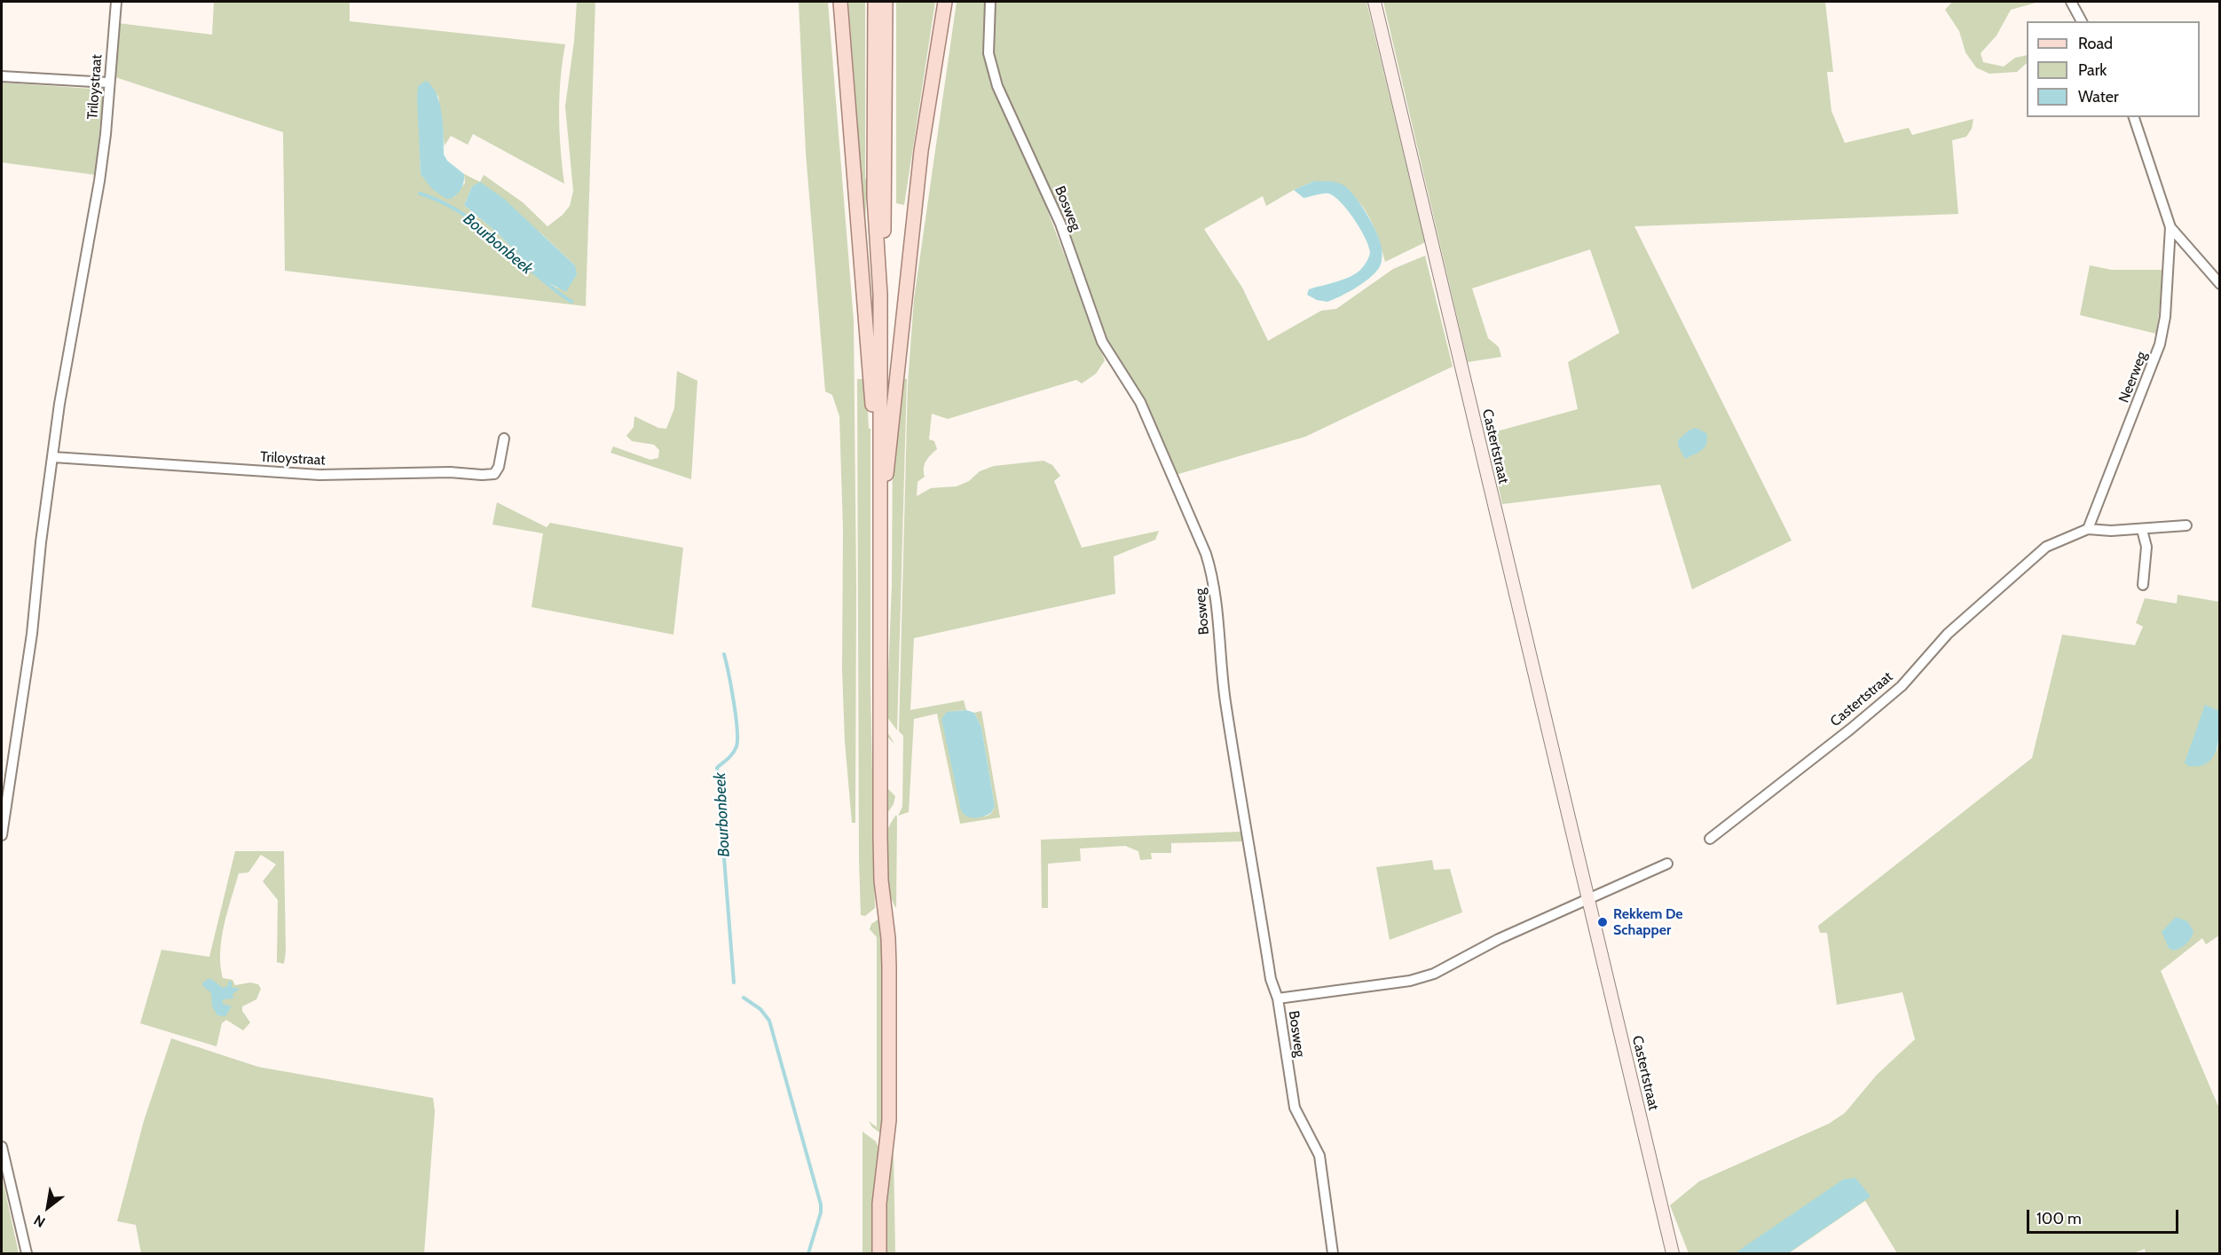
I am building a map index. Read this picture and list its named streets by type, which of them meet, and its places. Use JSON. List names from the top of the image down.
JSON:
{
  "streets": {
    "main road": ["Castertstraat"],
    "street": ["Triloystraat", "Bosweg", "Neerweg"]
  },
  "crossings": [
    ["Neerweg", "Castertstraat"]
  ],
  "water": ["Bourbonbeek"],
  "places": ["Rekkem De Schapper"],
  "legend": ["Road", "Park", "Water"],
  "scale_bar": "100 m",
  "north": "bottom left"
}
